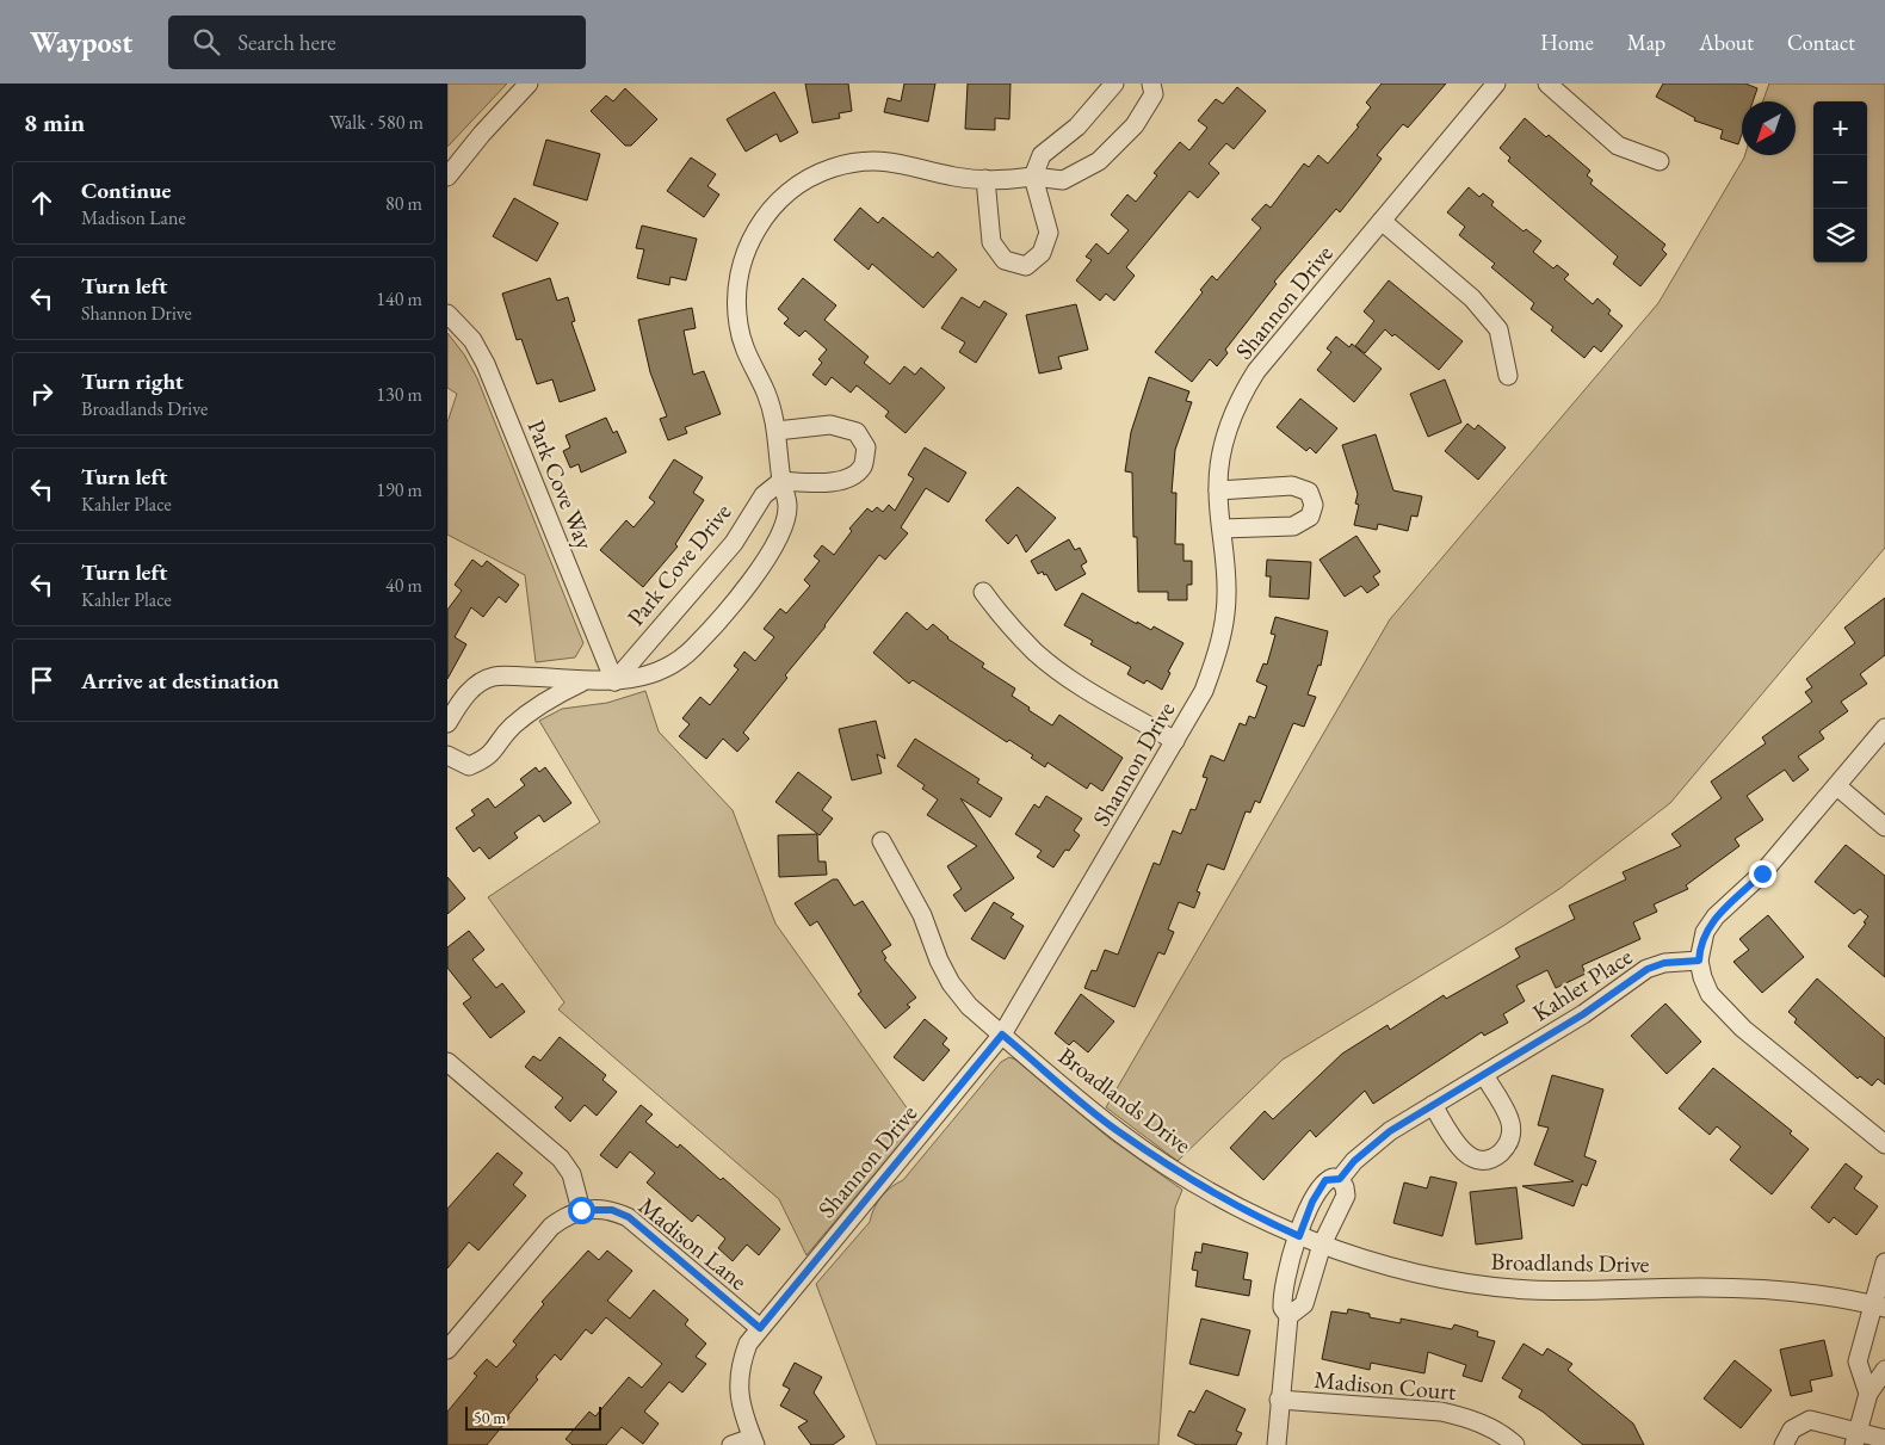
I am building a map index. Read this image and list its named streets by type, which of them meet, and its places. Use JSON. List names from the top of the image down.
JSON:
{
  "streets": {
    "street": [
      "Shannon Drive",
      "Park Cove Way",
      "Park Cove Drive",
      "Kahler Place",
      "Broadlands Drive",
      "Madison Lane",
      "Madison Court"
    ]
  },
  "crossings": [
    ["Shannon Drive", "Broadlands Drive"],
    ["Shannon Drive", "Madison Lane"],
    ["Park Cove Way", "Park Cove Drive"],
    ["Kahler Place", "Broadlands Drive"],
    ["Kahler Place", "Madison Court"]
  ],
  "scale_bar": "50 m",
  "north": "bottom left",
  "page": {
    "header": "Waypost",
    "search": "Search here",
    "nav": [
      "Home",
      "Map",
      "About",
      "Contact"
    ],
    "heading": ["8 min", "Walk · 580 m"],
    "map_buttons": ["+", "−"],
    "list": [
      ["Continue", "Madison Lane", "80 m"],
      ["Turn left", "Shannon Drive", "140 m"],
      ["Turn right", "Broadlands Drive", "130 m"],
      ["Turn left", "Kahler Place", "190 m"],
      ["Turn left", "Kahler Place", "40 m"],
      "Arrive at destination"
    ],
    "scale": "50 m"
  }
}
